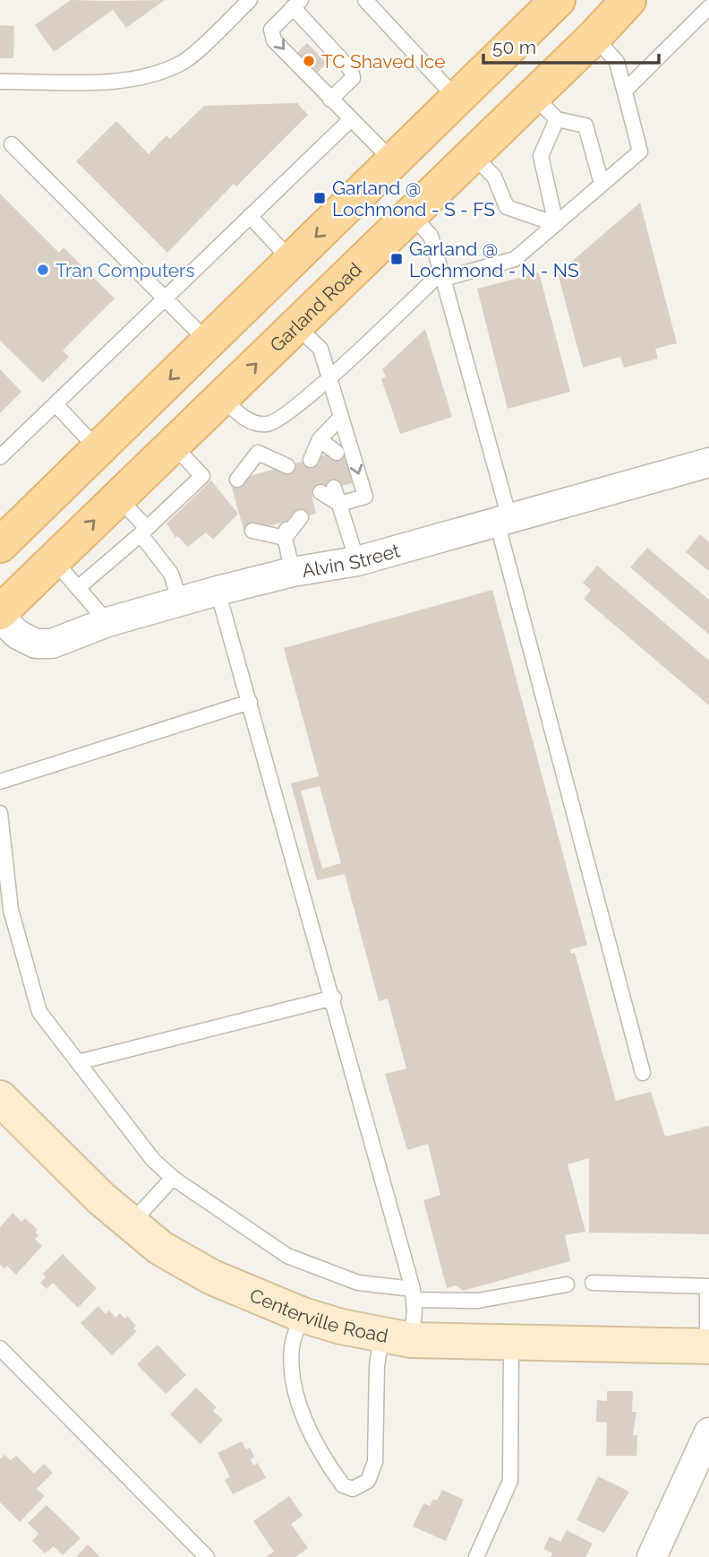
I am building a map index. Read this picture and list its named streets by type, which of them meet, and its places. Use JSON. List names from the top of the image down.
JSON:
{
  "streets": {
    "main road": ["Garland Road"],
    "street": ["Alvin Street", "Centerville Road"]
  },
  "places": {
    "other": ["TC Shaved Ice", "Tran Computers"],
    "transit": ["Garland @ Lochmond - S - FS", "Garland @ Lochmond - N - NS"]
  },
  "scale_bar": "50 m"
}
